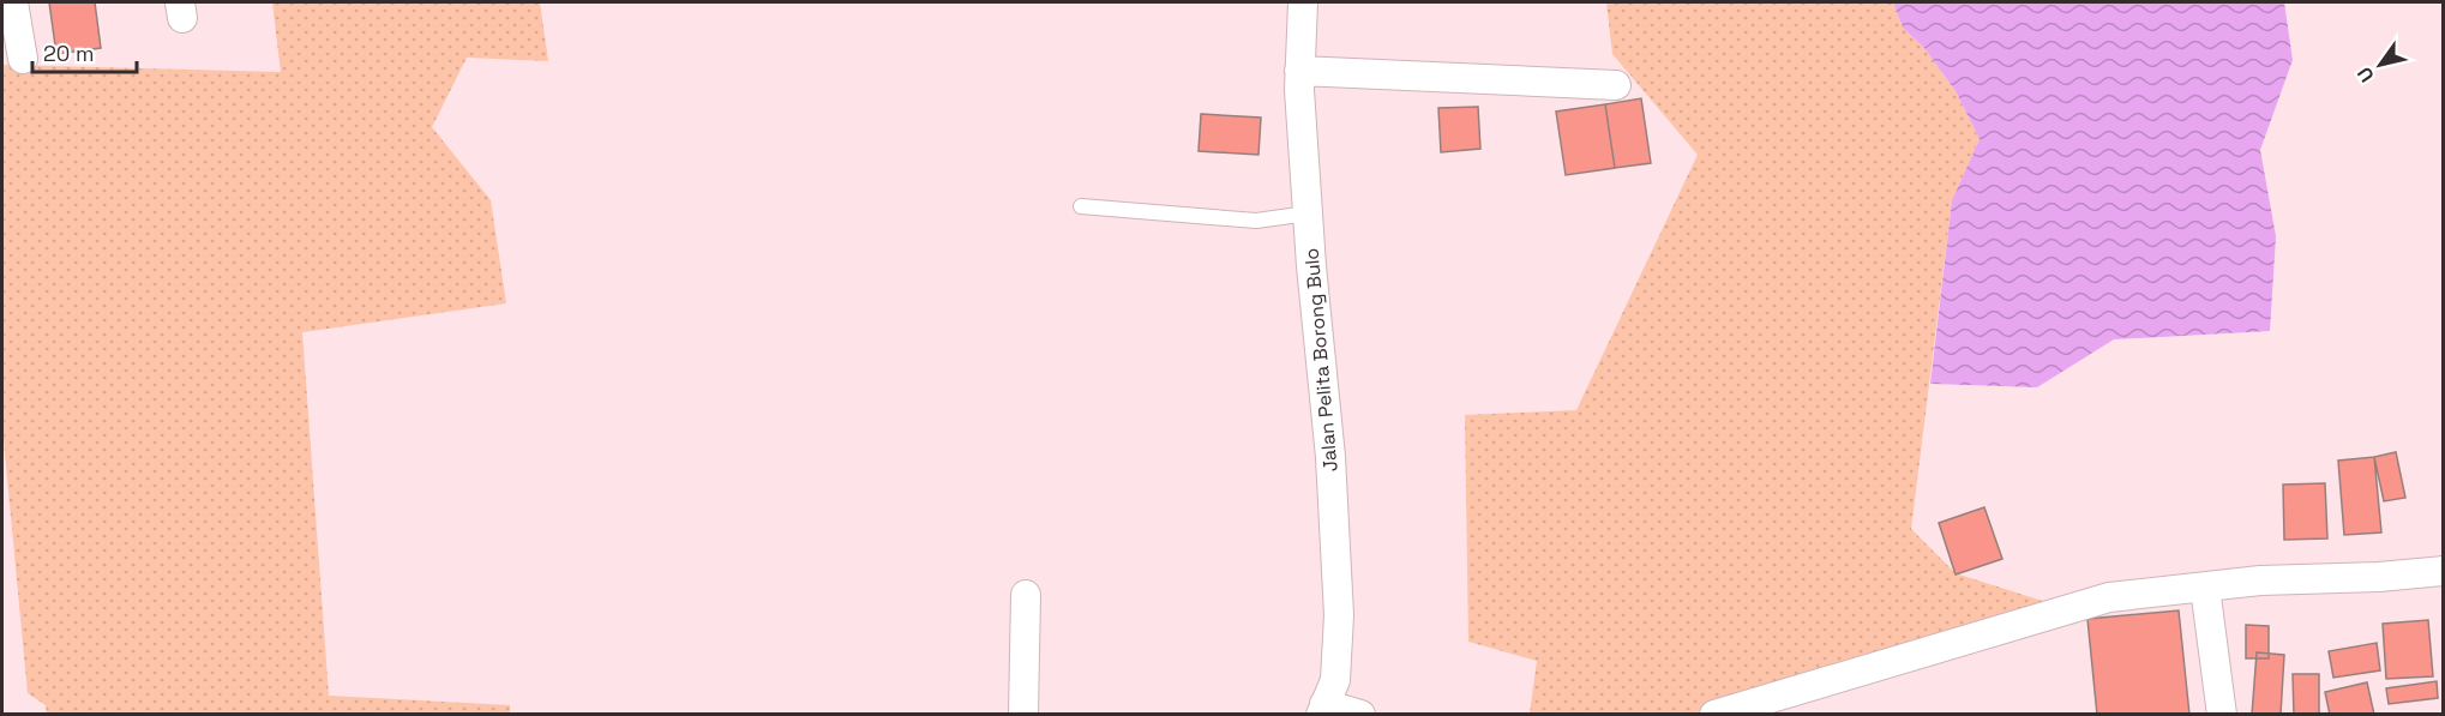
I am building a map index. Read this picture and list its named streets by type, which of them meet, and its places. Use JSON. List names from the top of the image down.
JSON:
{
  "streets": {
    "street": ["Jalan Pelita Borong Bulo"]
  },
  "scale_bar": "20 m",
  "north": "bottom left"
}
